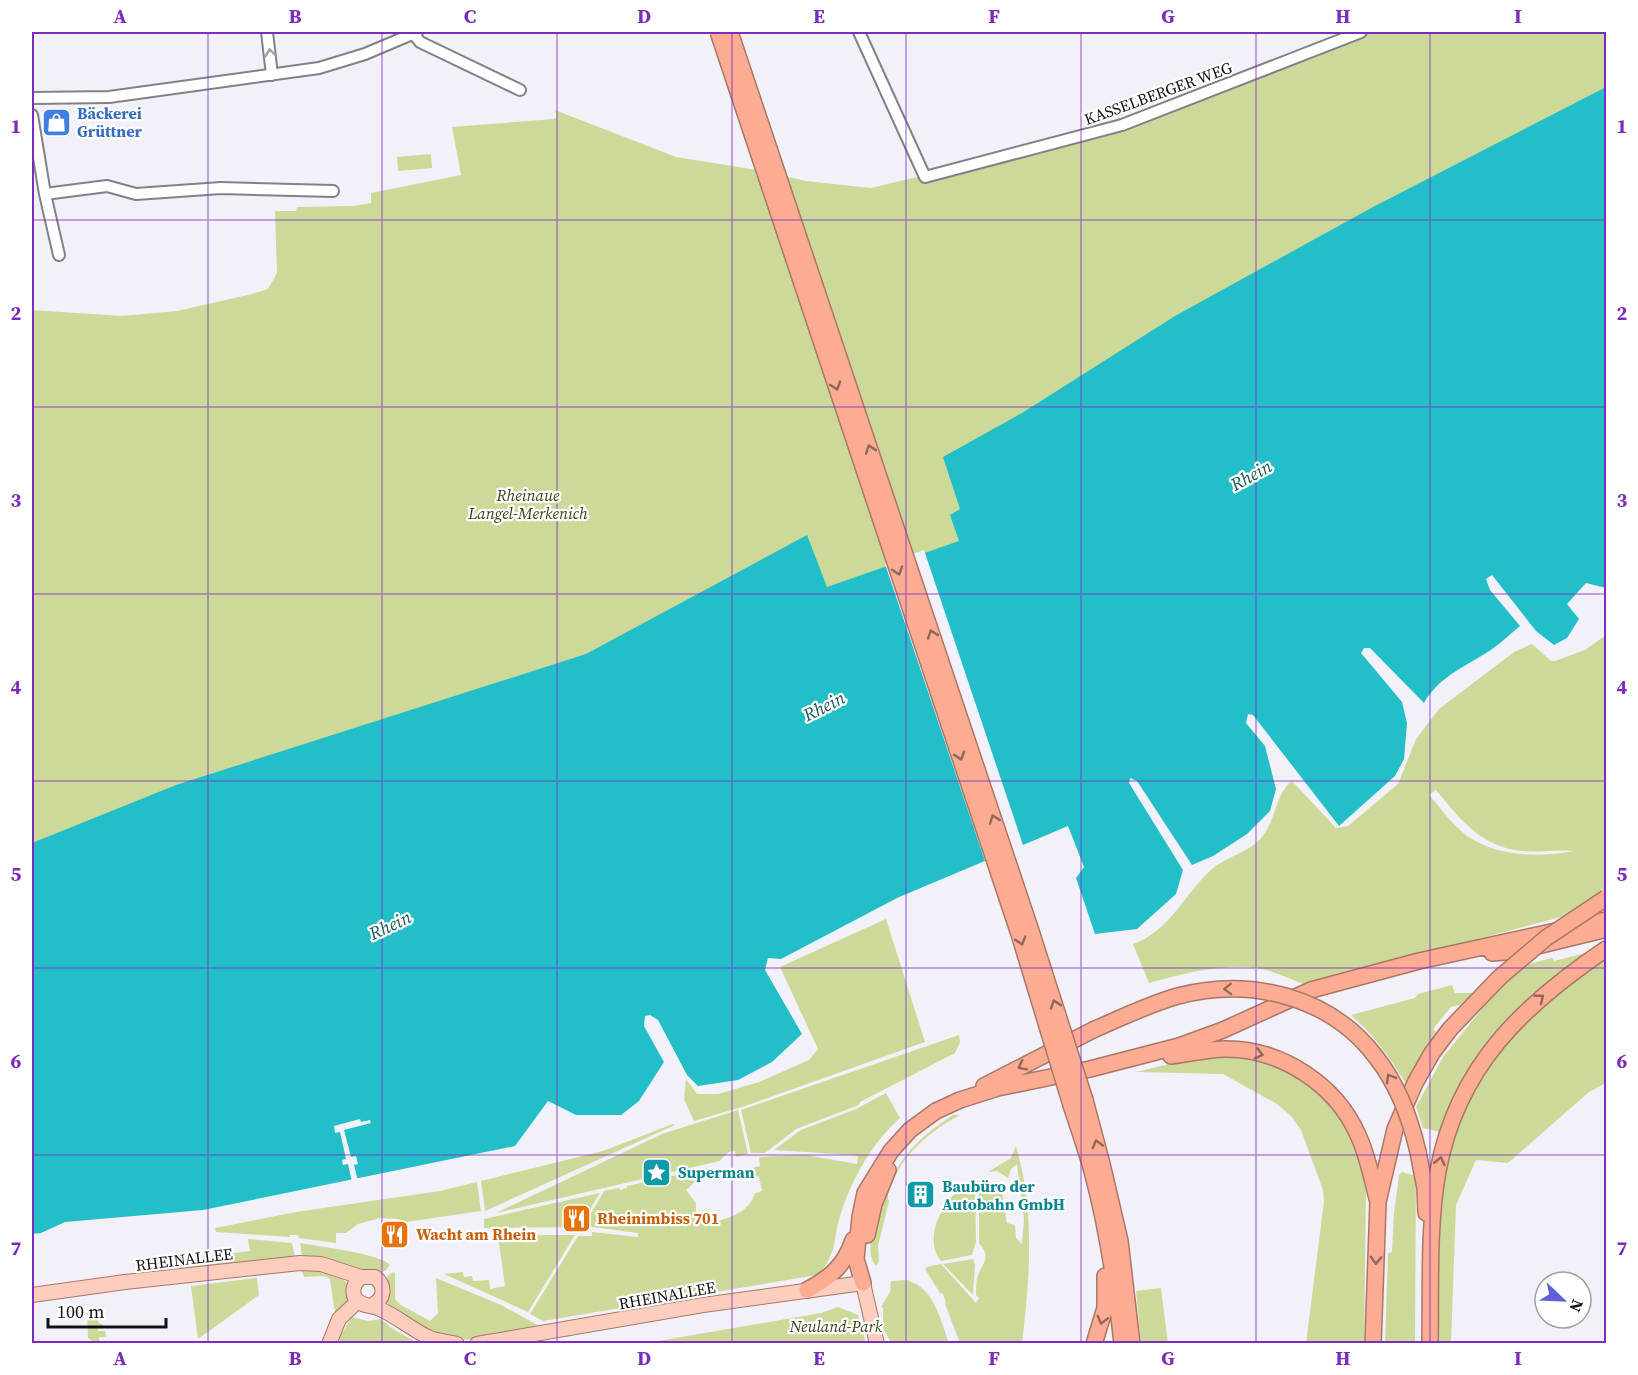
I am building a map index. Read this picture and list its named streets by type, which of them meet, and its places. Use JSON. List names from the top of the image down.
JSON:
{
  "streets": {
    "main road": ["RHEINALLEE"],
    "street": ["KASSELBERGER WEG"]
  },
  "water": ["Rhein"],
  "parks": ["Rheinaue Langel-Merkenich", "Neuland-Park"],
  "places": {
    "shop": ["Bäckerei Grüttner"],
    "place": ["Superman"],
    "building": ["Baubüro der Autobahn GmbH"],
    "restaurant": ["Rheinimbiss 701", "Wacht am Rhein"]
  },
  "scale_bar": "100 m",
  "north": "bottom right",
  "grid": {
    "columns": [
      "A",
      "B",
      "C",
      "D",
      "E",
      "F",
      "G",
      "H",
      "I"
    ],
    "rows": [
      "1",
      "2",
      "3",
      "4",
      "5",
      "6",
      "7"
    ]
  }
}
